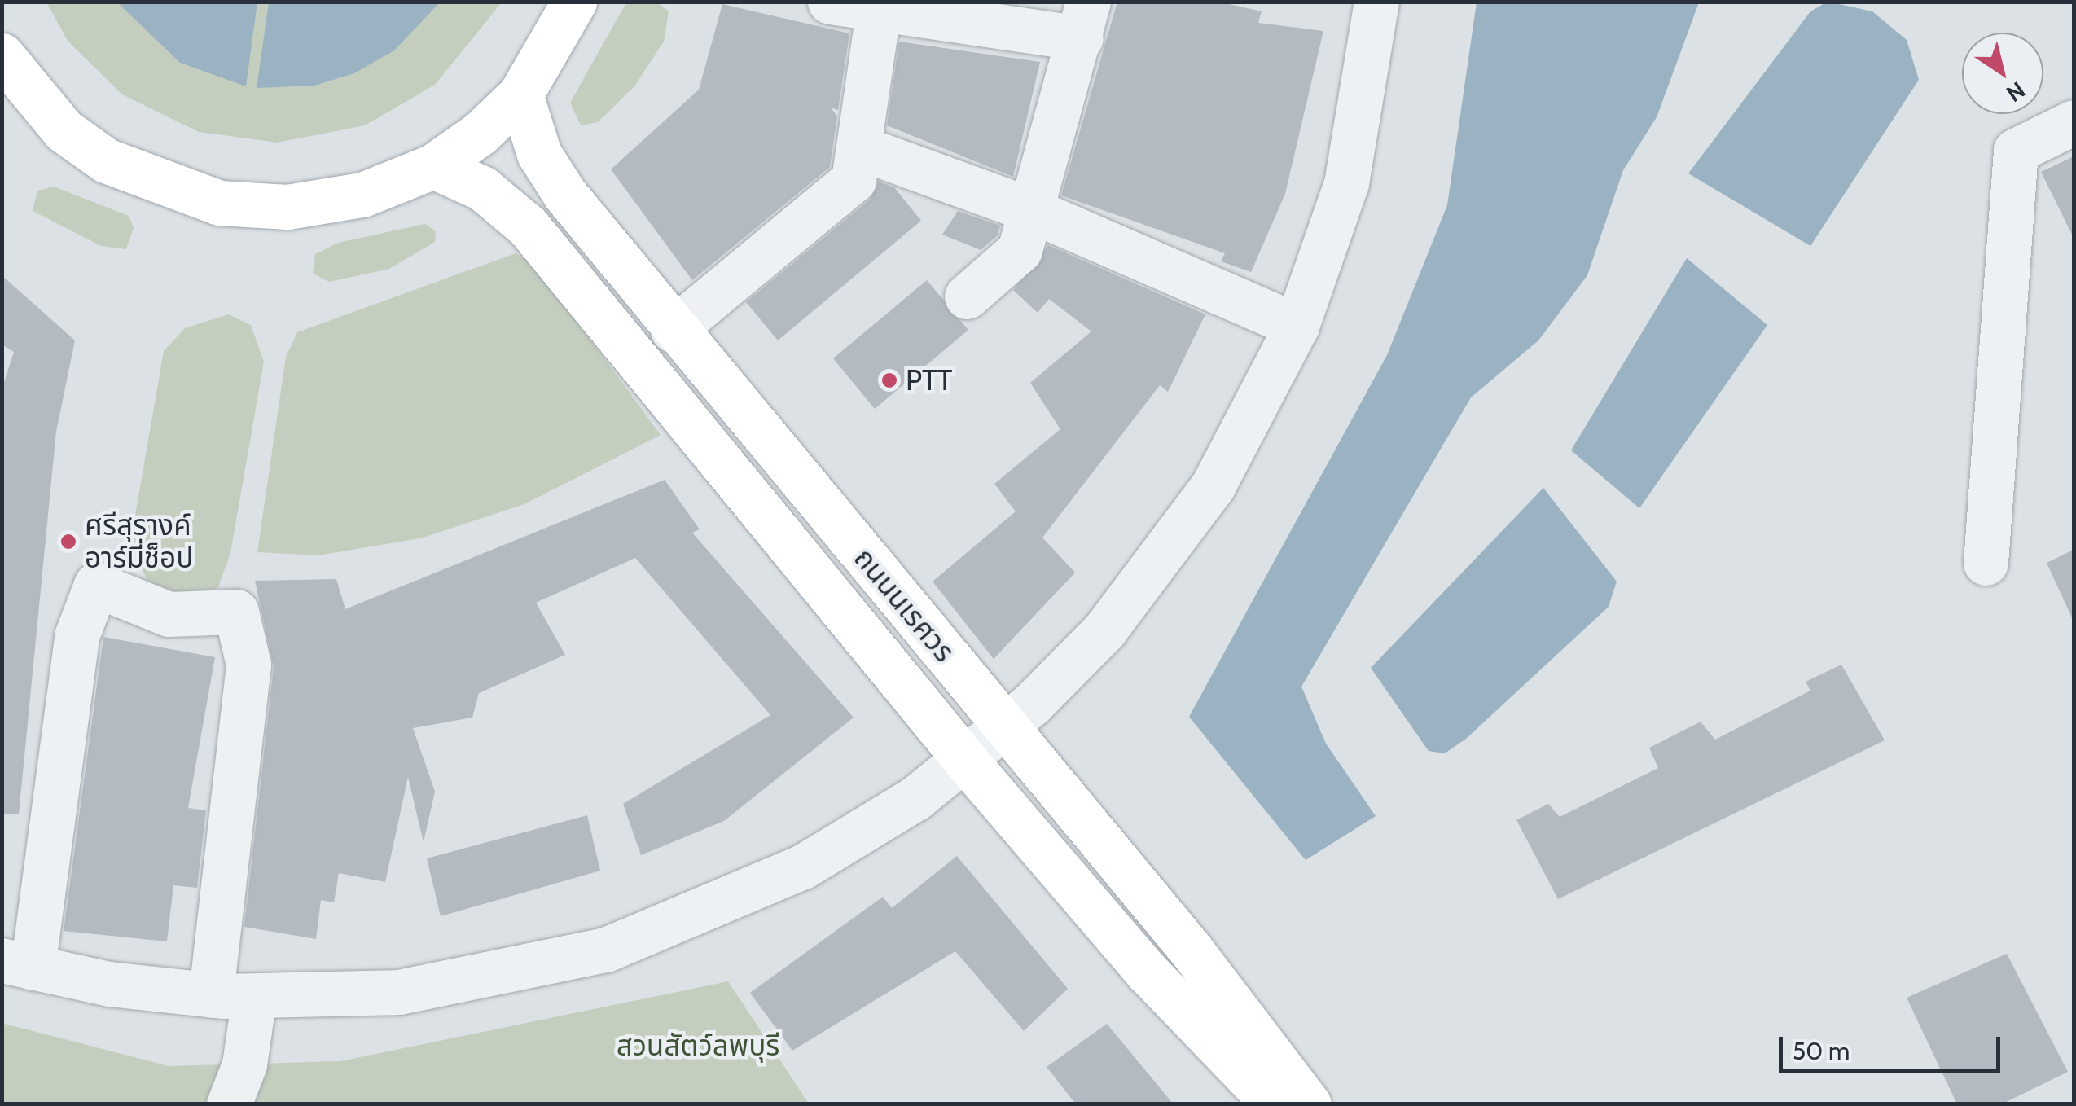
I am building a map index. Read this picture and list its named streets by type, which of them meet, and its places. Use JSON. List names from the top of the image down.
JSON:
{
  "streets": {
    "main road": ["ถนนนเรศวร"]
  },
  "parks": ["สวนสัตว์ลพบุรี"],
  "places": ["PTT", "ศรีสุรางค์ อาร์มี่ช็อป"],
  "scale_bar": "50 m",
  "north": "bottom right"
}
